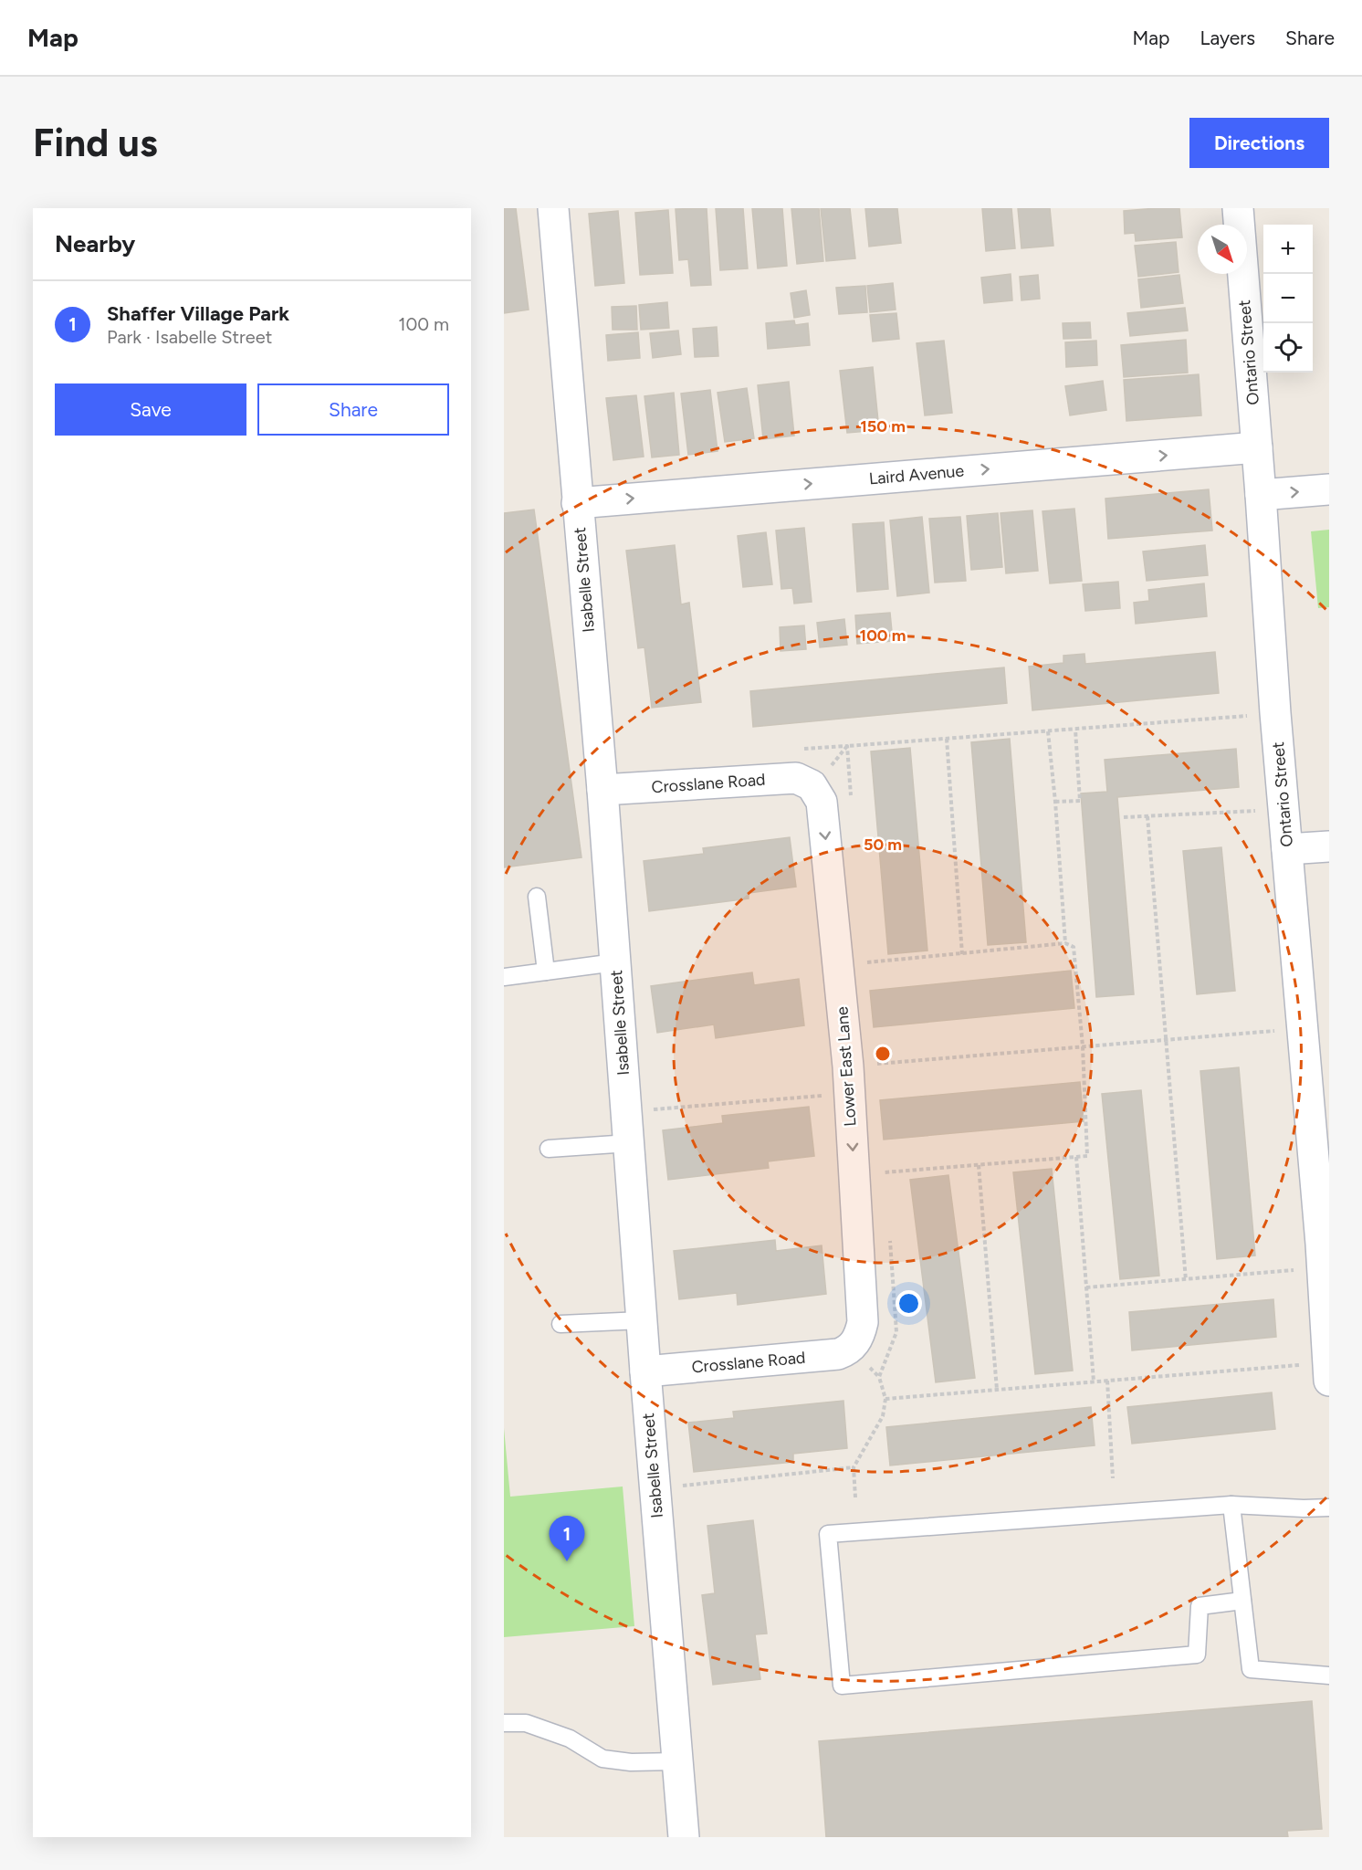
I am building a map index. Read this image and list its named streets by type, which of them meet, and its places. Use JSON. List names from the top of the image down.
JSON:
{
  "streets": {
    "street": [
      "Ontario Street",
      "Laird Avenue",
      "Isabelle Street",
      "Crosslane Road",
      "Lower East Lane"
    ]
  },
  "crossings": [
    ["Ontario Street", "Laird Avenue"],
    ["Laird Avenue", "Isabelle Street"],
    ["Isabelle Street", "Crosslane Road"],
    ["Crosslane Road", "Lower East Lane"]
  ],
  "one_way": ["Laird Avenue", "Lower East Lane"],
  "north": "bottom right",
  "page": {
    "header": "Map",
    "nav": ["Map", "Layers", "Share"],
    "buttons": [
      "Directions",
      ["Save", "Share"]
    ],
    "title": "Find us",
    "heading": "Nearby",
    "map_buttons": ["+", "−"],
    "list": [
      {
        "mark": "1",
        "name": "Shaffer Village Park",
        "note": "Park · Isabelle Street",
        "value": "100 m"
      }
    ],
    "pins": "1"
  },
  "rings": ["150 m", "100 m", "50 m"]
}
